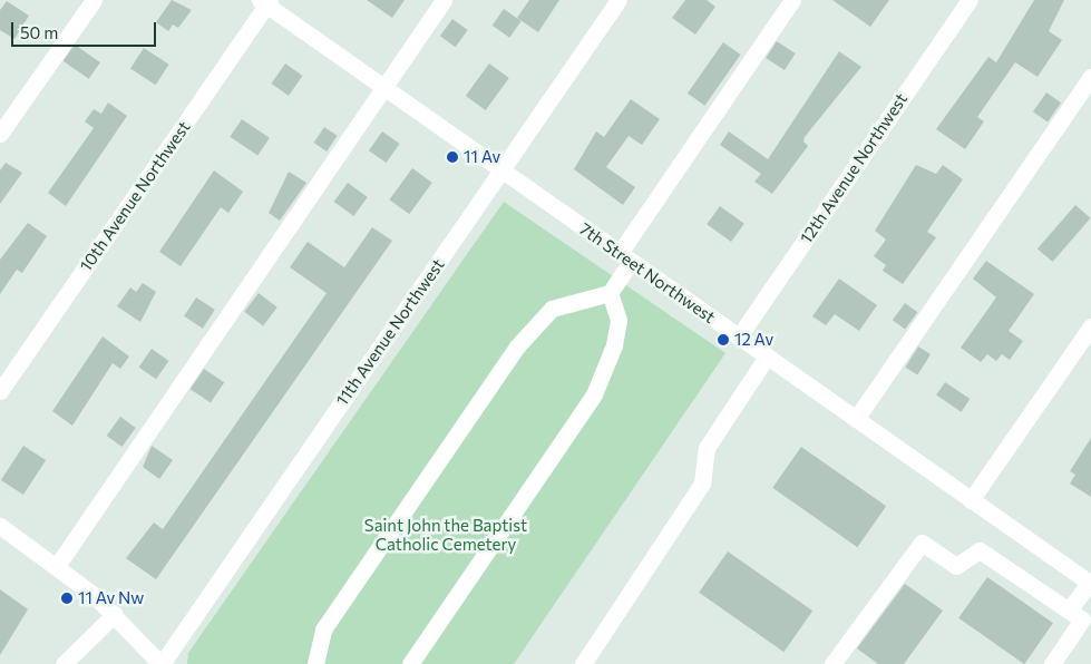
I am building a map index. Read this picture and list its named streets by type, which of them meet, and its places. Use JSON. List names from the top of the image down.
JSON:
{
  "streets": {
    "street": [
      "12th Avenue Northwest",
      "10th Avenue Northwest",
      "7th Street Northwest",
      "11th Avenue Northwest"
    ]
  },
  "crossings": [
    ["12th Avenue Northwest", "7th Street Northwest"],
    ["10th Avenue Northwest", "7th Street Northwest"],
    ["7th Street Northwest", "11th Avenue Northwest"]
  ],
  "parks": ["Saint John the Baptist Catholic Cemetery"],
  "places": ["11 Av", "12 Av", "11 Av Nw"],
  "scale_bar": "50 m"
}
